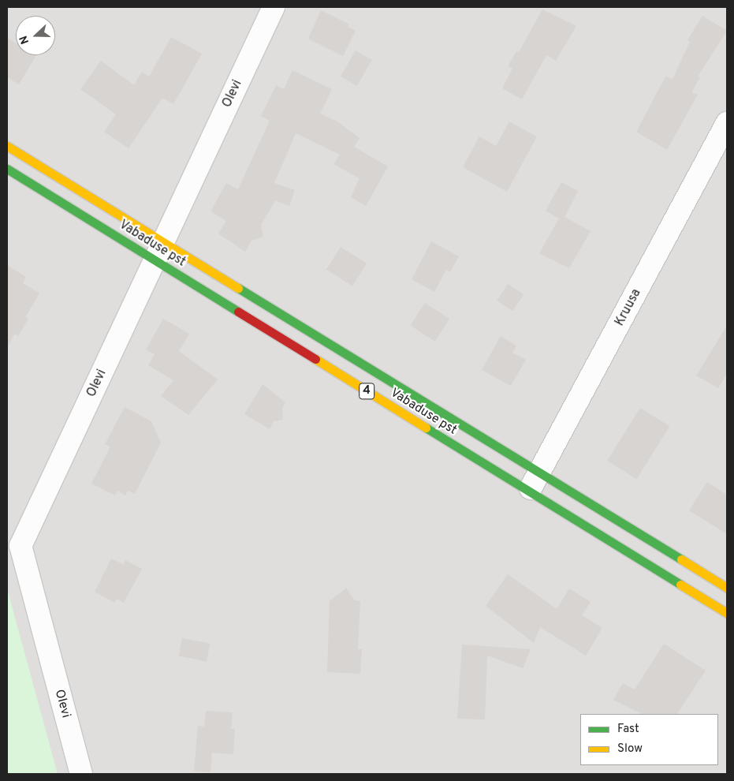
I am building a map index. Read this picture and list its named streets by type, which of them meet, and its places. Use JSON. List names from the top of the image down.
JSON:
{
  "streets": {
    "highway": ["Vabaduse pst", "4"],
    "street": ["Olevi", "Kruusa"]
  },
  "crossings": [
    ["Olevi", "Vabaduse pst"],
    ["Vabaduse pst", "Kruusa"]
  ],
  "legend": ["Fast", "Slow"],
  "north": "left"
}
